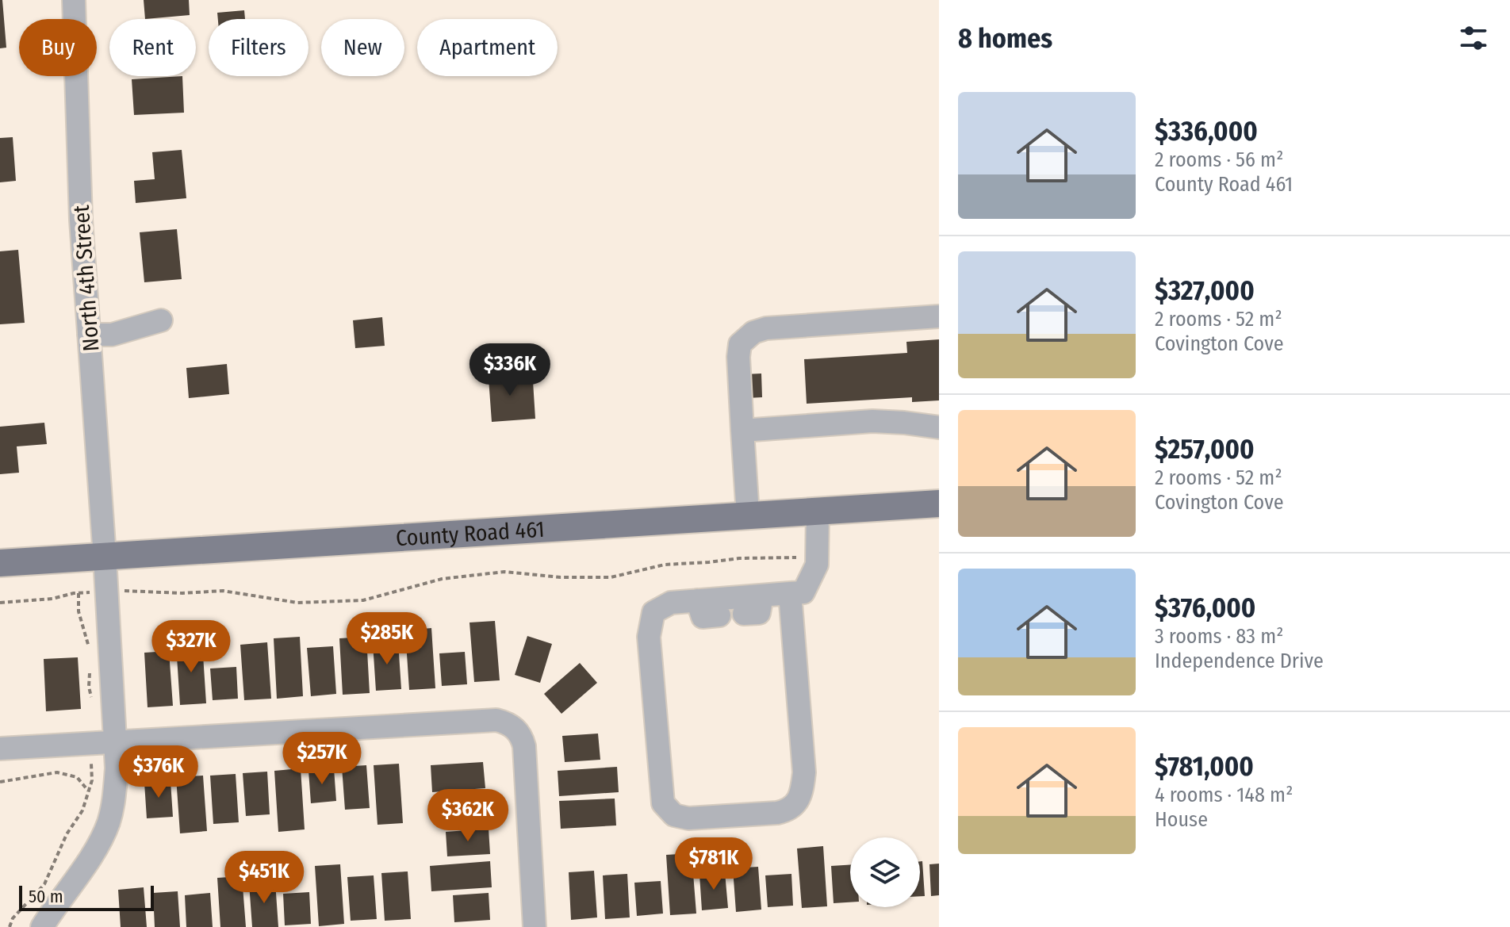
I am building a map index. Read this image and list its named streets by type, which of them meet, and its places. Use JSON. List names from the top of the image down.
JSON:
{
  "streets": {
    "main road": ["County Road 461"],
    "street": ["North 4th Street"]
  },
  "crossings": [
    ["North 4th Street", "County Road 461"]
  ],
  "scale_bar": "50 m",
  "page": {
    "heading": "8 homes",
    "chip": [
      "Buy",
      "Rent",
      "Filters",
      "New",
      "Apartment"
    ],
    "list": [
      {
        "name": "$336,000",
        "note": "2 rooms · 56 m² · County Road 461"
      },
      {
        "name": "$327,000",
        "note": "2 rooms · 52 m² · Covington Cove"
      },
      {
        "name": "$257,000",
        "note": "2 rooms · 52 m² · Covington Cove"
      },
      {
        "name": "$376,000",
        "note": "3 rooms · 83 m² · Independence Drive"
      },
      {
        "name": "$781,000",
        "note": "4 rooms · 148 m² · House"
      }
    ],
    "price": [
      "$336K",
      "$285K",
      "$327K",
      "$257K",
      "$376K",
      "$362K",
      "$781K",
      "$451K"
    ],
    "scale": "50 m"
  }
}
